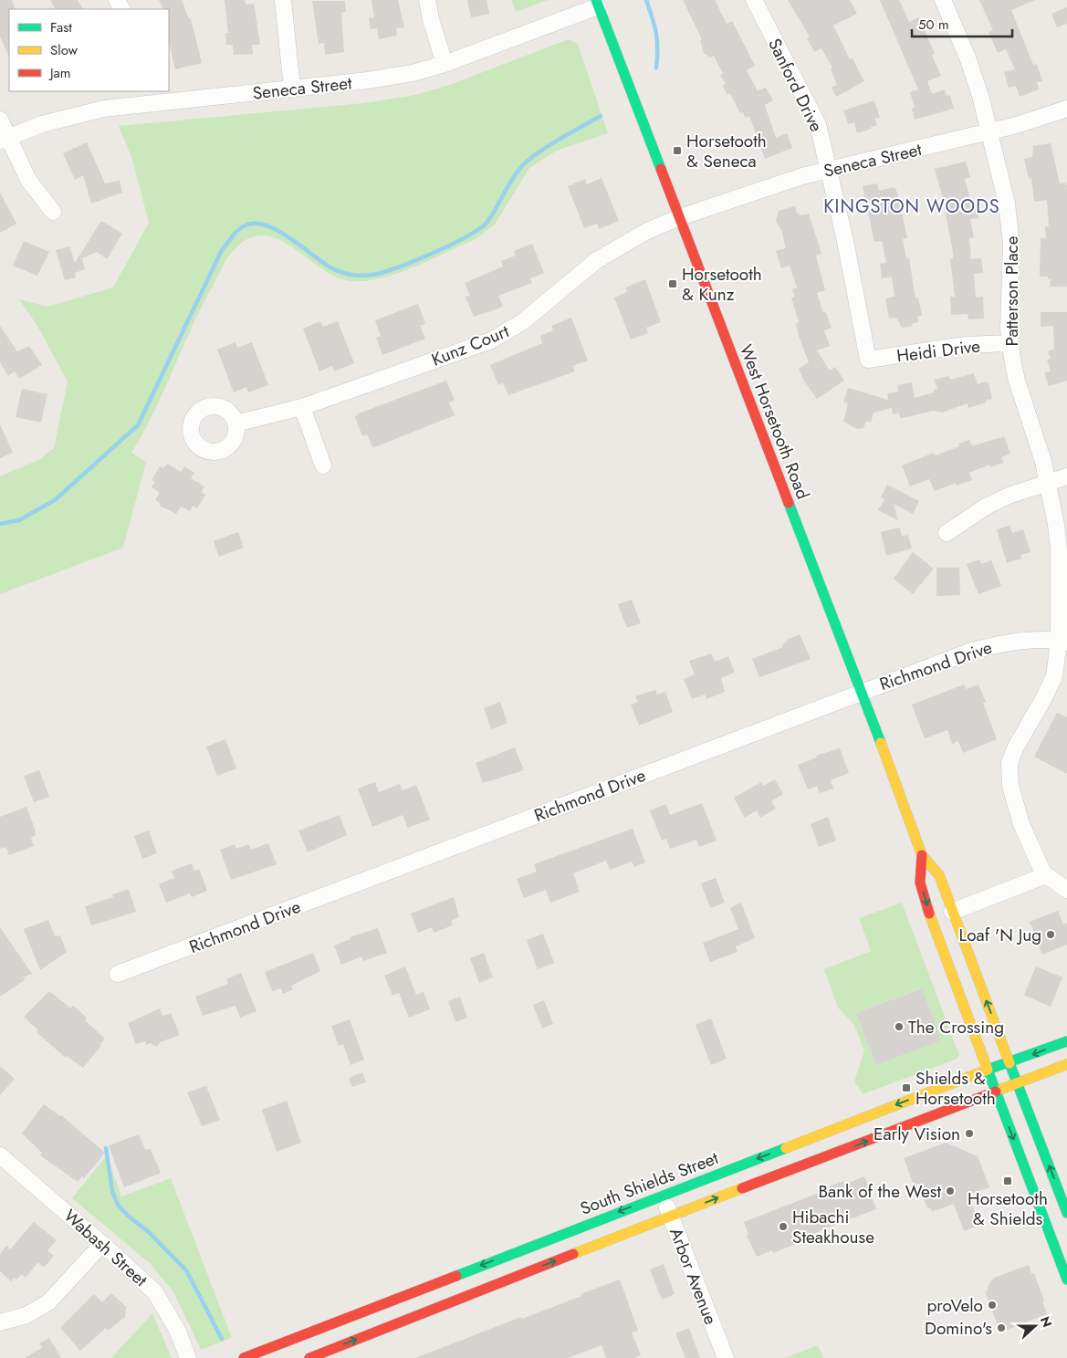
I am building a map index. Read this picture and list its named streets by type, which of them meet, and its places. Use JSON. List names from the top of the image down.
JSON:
{
  "streets": {
    "main road": ["West Horsetooth Road", "South Shields Street"],
    "street": [
      "Sanford Drive",
      "Seneca Street",
      "Patterson Place",
      "Kunz Court",
      "Heidi Drive",
      "Richmond Drive",
      "Wabash Street",
      "Arbor Avenue"
    ]
  },
  "crossings": [
    ["Sanford Drive", "Seneca Street"],
    ["Sanford Drive", "Heidi Drive"],
    ["Seneca Street", "Patterson Place"],
    ["Seneca Street", "Kunz Court"],
    ["Seneca Street", "West Horsetooth Road"],
    ["Patterson Place", "Heidi Drive"],
    ["Patterson Place", "Richmond Drive"],
    ["Kunz Court", "West Horsetooth Road"],
    ["West Horsetooth Road", "Richmond Drive"],
    ["West Horsetooth Road", "South Shields Street"],
    ["South Shields Street", "Arbor Avenue"]
  ],
  "districts": ["KINGSTON WOODS"],
  "places": {
    "transit": [
      "Horsetooth & Seneca",
      "Horsetooth & Kunz",
      "Shields & Horsetooth",
      "Horsetooth & Shields"
    ],
    "other": [
      "Loaf 'N Jug",
      "The Crossing",
      "Early Vision",
      "Bank of the West",
      "Hibachi Steakhouse",
      "proVelo",
      "Domino's"
    ]
  },
  "legend": ["Fast", "Slow", "Jam"],
  "scale_bar": "50 m",
  "north": "right"
}
